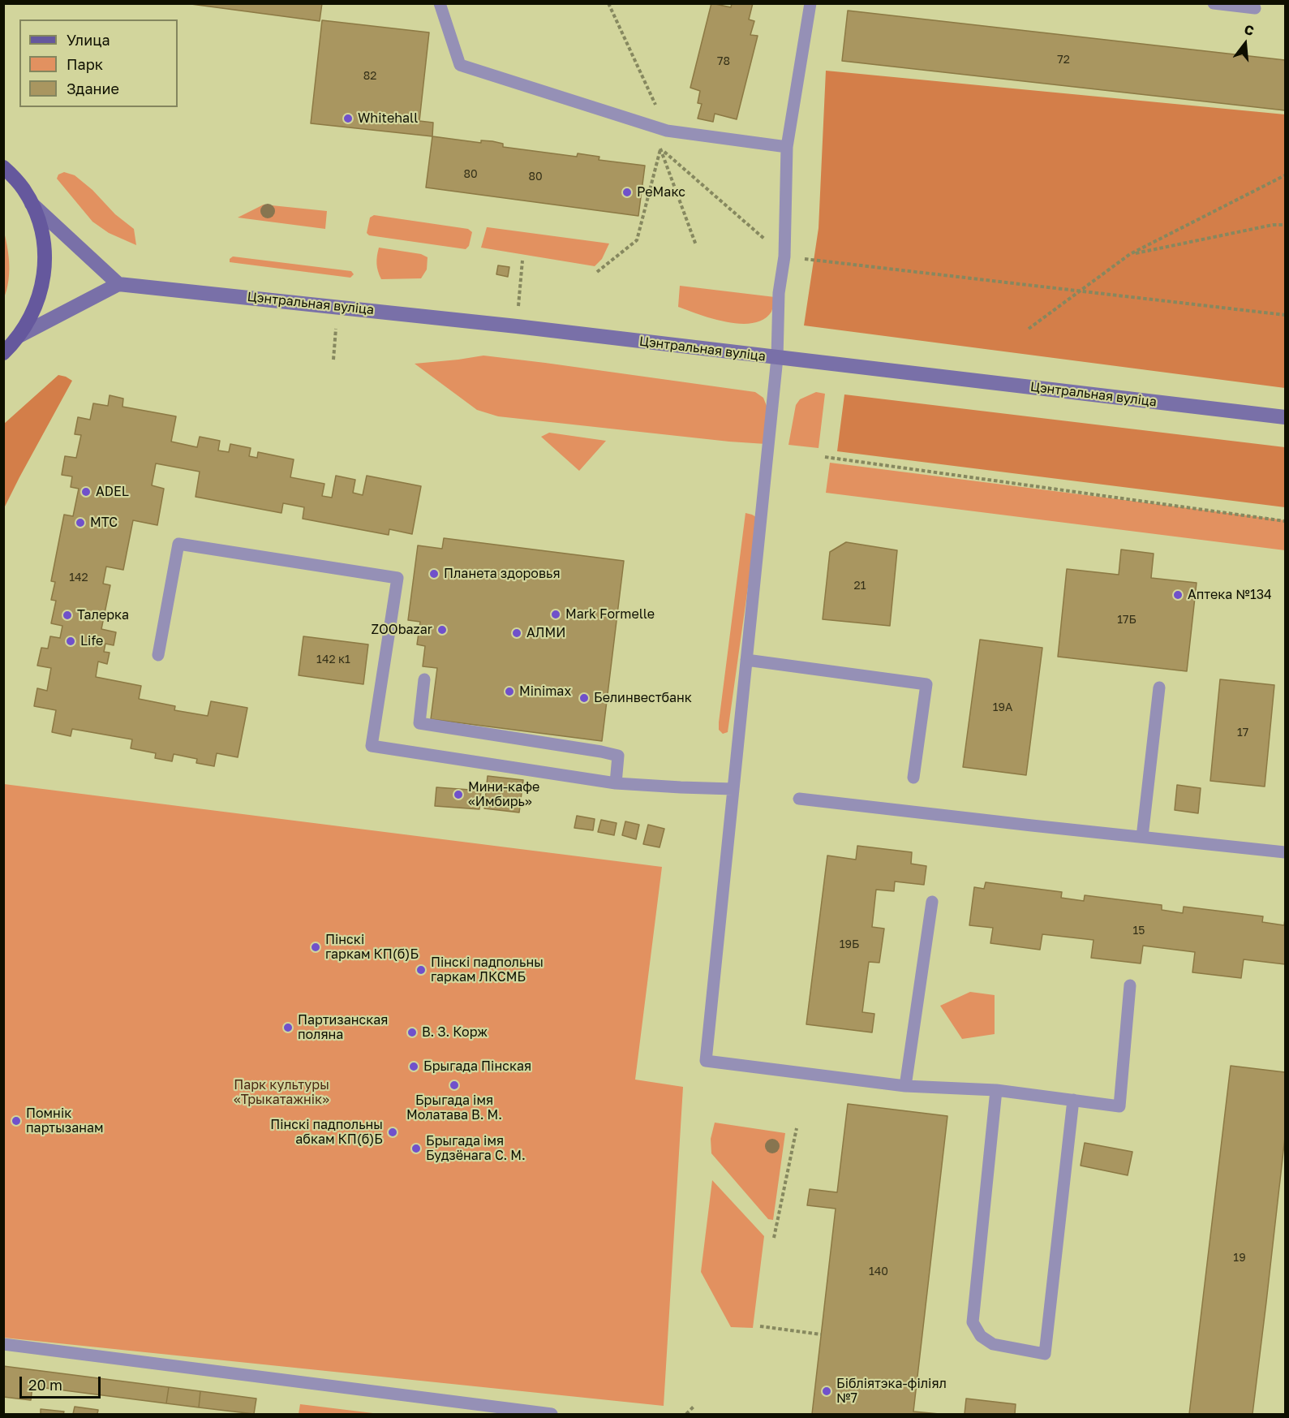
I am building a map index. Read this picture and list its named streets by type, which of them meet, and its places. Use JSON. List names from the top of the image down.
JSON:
{
  "streets": {
    "main road": ["Цэнтральная вуліца"]
  },
  "parks": ["Парк культуры «Трыкатажнік»"],
  "places": [
    "Whitehall",
    "РеМакс",
    "ADEL",
    "МТС",
    "Планета здоровья",
    "Аптека №134",
    "Mark Formelle",
    "Талерка",
    "ZOObazar",
    "АЛМИ",
    "Life",
    "Minimax",
    "Белинвестбанк",
    "Мини-кафе «Имбирь»",
    "Пінскі гаркам КП(б)Б",
    "Пінскі падпольны гаркам ЛКСМБ",
    "Партизанская поляна",
    "В. З. Корж",
    "Брыгада Пінская",
    "Брыгада імя Молатава В. М.",
    "Помнік партызанам",
    "Пінскі падпольны абкам КП(б)Б",
    "Брыгада імя Будзёнага С. М.",
    "Бібліятэка-філіял №7"
  ],
  "house_numbers": [
    "72",
    "78",
    "82",
    "80",
    "80",
    "142",
    "21",
    "17Б",
    "142 к1",
    "19А",
    "17",
    "15",
    "19Б",
    "19",
    "140"
  ],
  "legend": ["Улица", "Парк", "Здание"],
  "scale_bar": "20 m",
  "north": "top"
}
